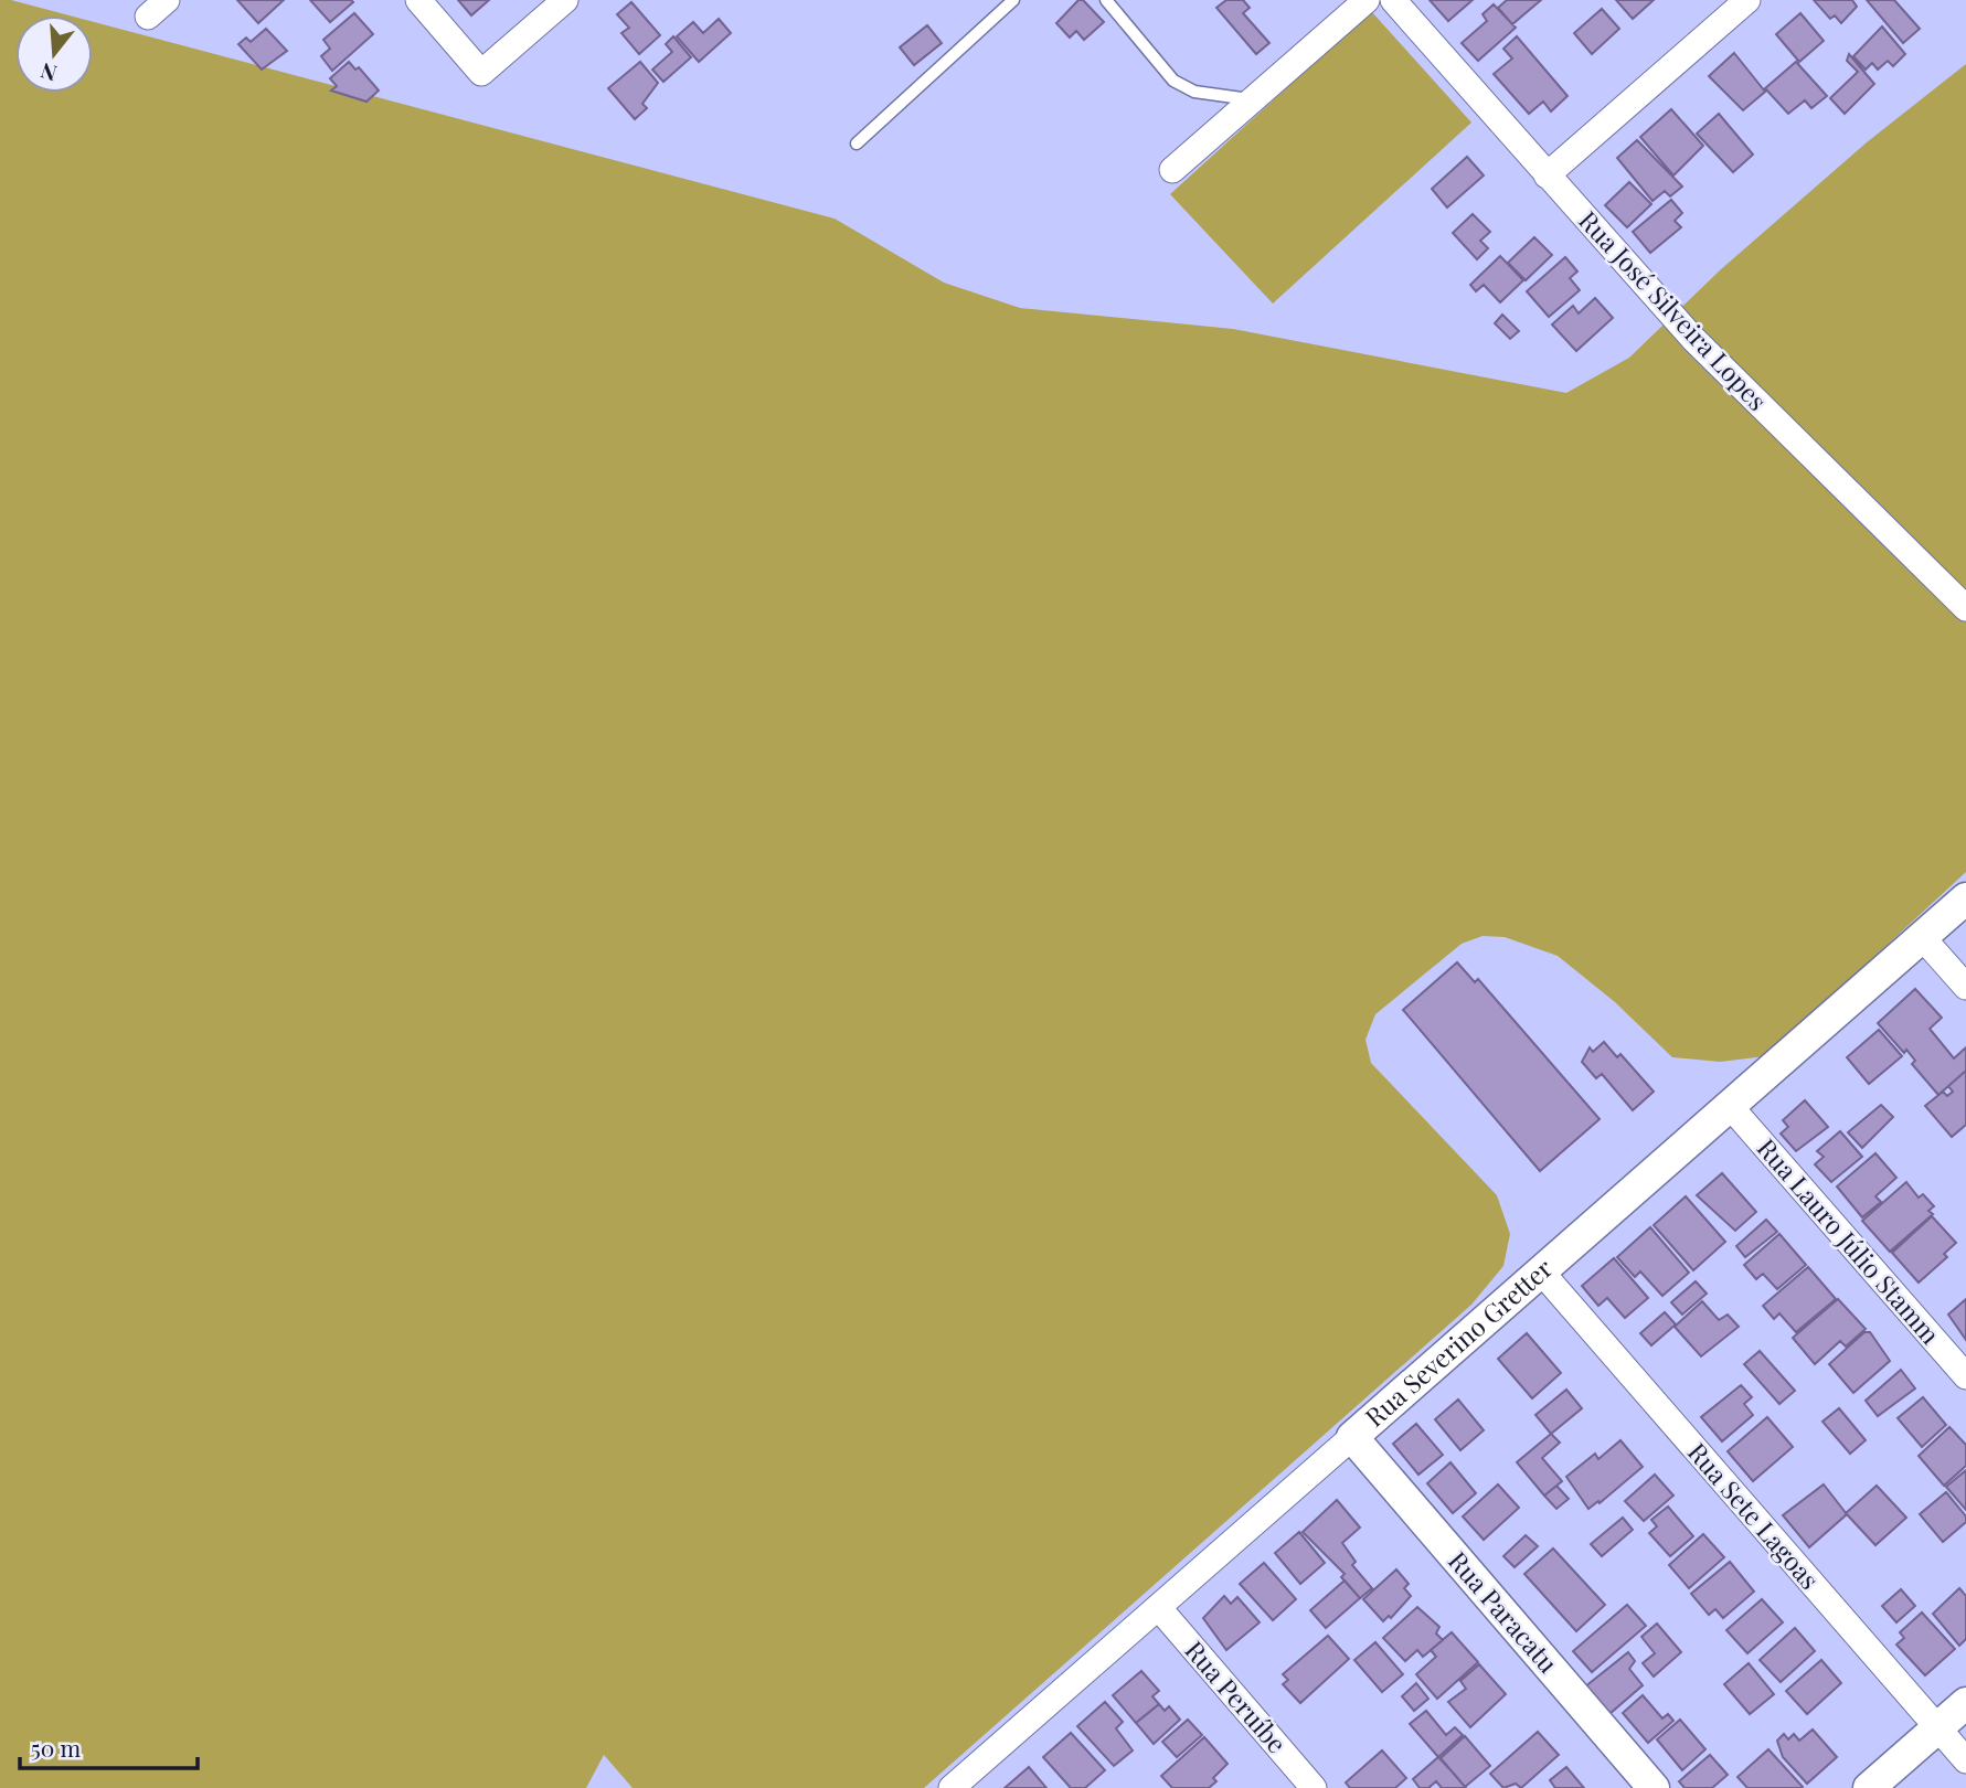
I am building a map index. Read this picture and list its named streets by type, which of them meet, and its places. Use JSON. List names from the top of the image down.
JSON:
{
  "streets": {
    "street": [
      "Rua José Silveira Lopes",
      "Rua Lauro Júlio Stamm",
      "Rua Severino Gretter",
      "Rua Sete Lagoas",
      "Rua Paracatu",
      "Rua Peruíbe"
    ]
  },
  "crossings": [
    ["Rua Lauro Júlio Stamm", "Rua Severino Gretter"],
    ["Rua Severino Gretter", "Rua Sete Lagoas"],
    ["Rua Severino Gretter", "Rua Paracatu"],
    ["Rua Severino Gretter", "Rua Peruíbe"]
  ],
  "scale_bar": "50 m",
  "north": "bottom"
}
